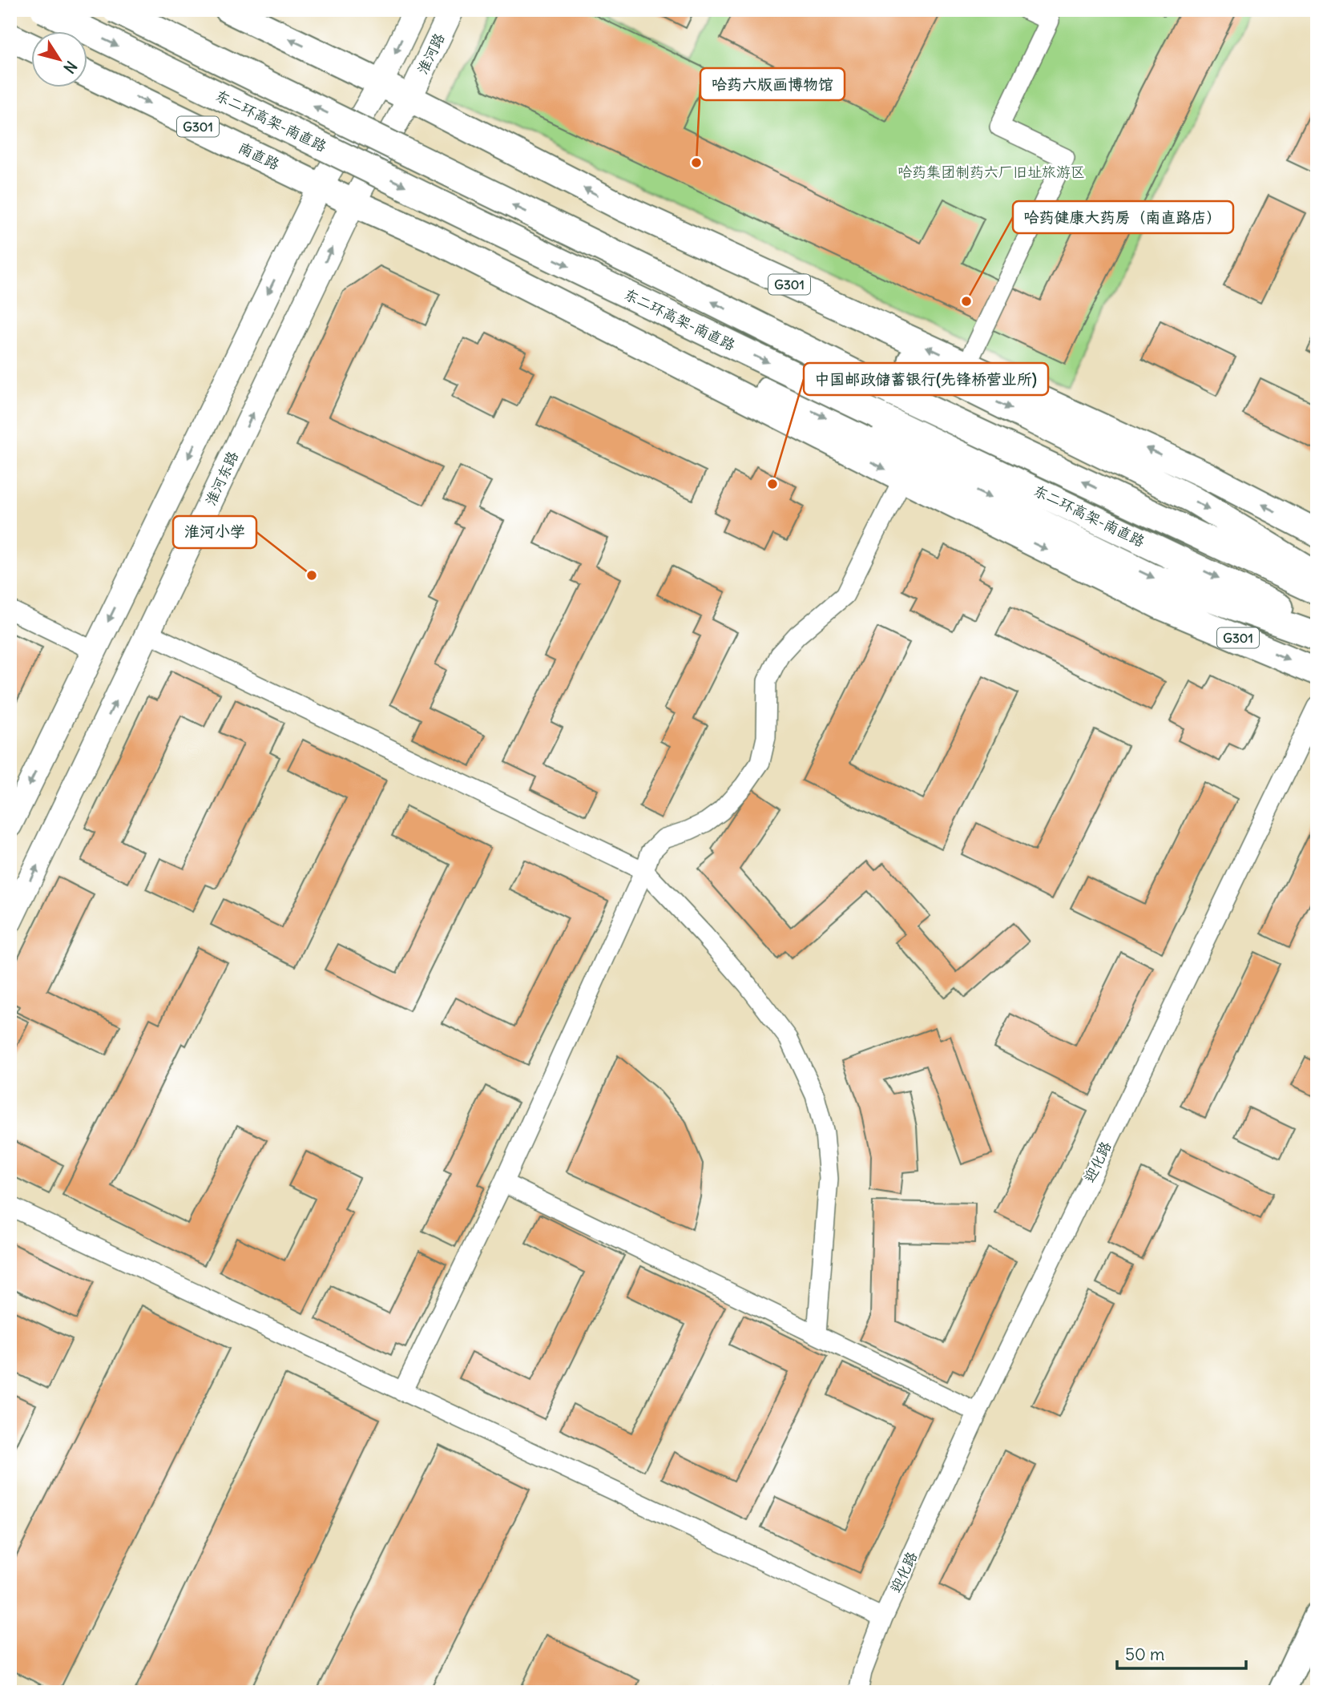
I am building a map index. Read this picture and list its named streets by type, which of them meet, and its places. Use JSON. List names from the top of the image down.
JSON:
{
  "streets": {
    "highway": ["东二环高架-南直路", "G301", "南直路"],
    "main road": ["淮河路", "淮河东路"],
    "street": ["迎化路"]
  },
  "crossings": [
    ["淮河路", "G301"],
    ["淮河路", "淮河东路"],
    ["G301", "南直路"],
    ["G301", "淮河东路"]
  ],
  "parks": ["哈药集团制药六厂旧址旅游区"],
  "places": [
    "哈药六版画博物馆",
    "哈药健康大药房（南直路店）",
    "中国邮政储蓄银行(先锋桥营业所)",
    "淮河小学"
  ],
  "scale_bar": "50 m",
  "north": "bottom right"
}
